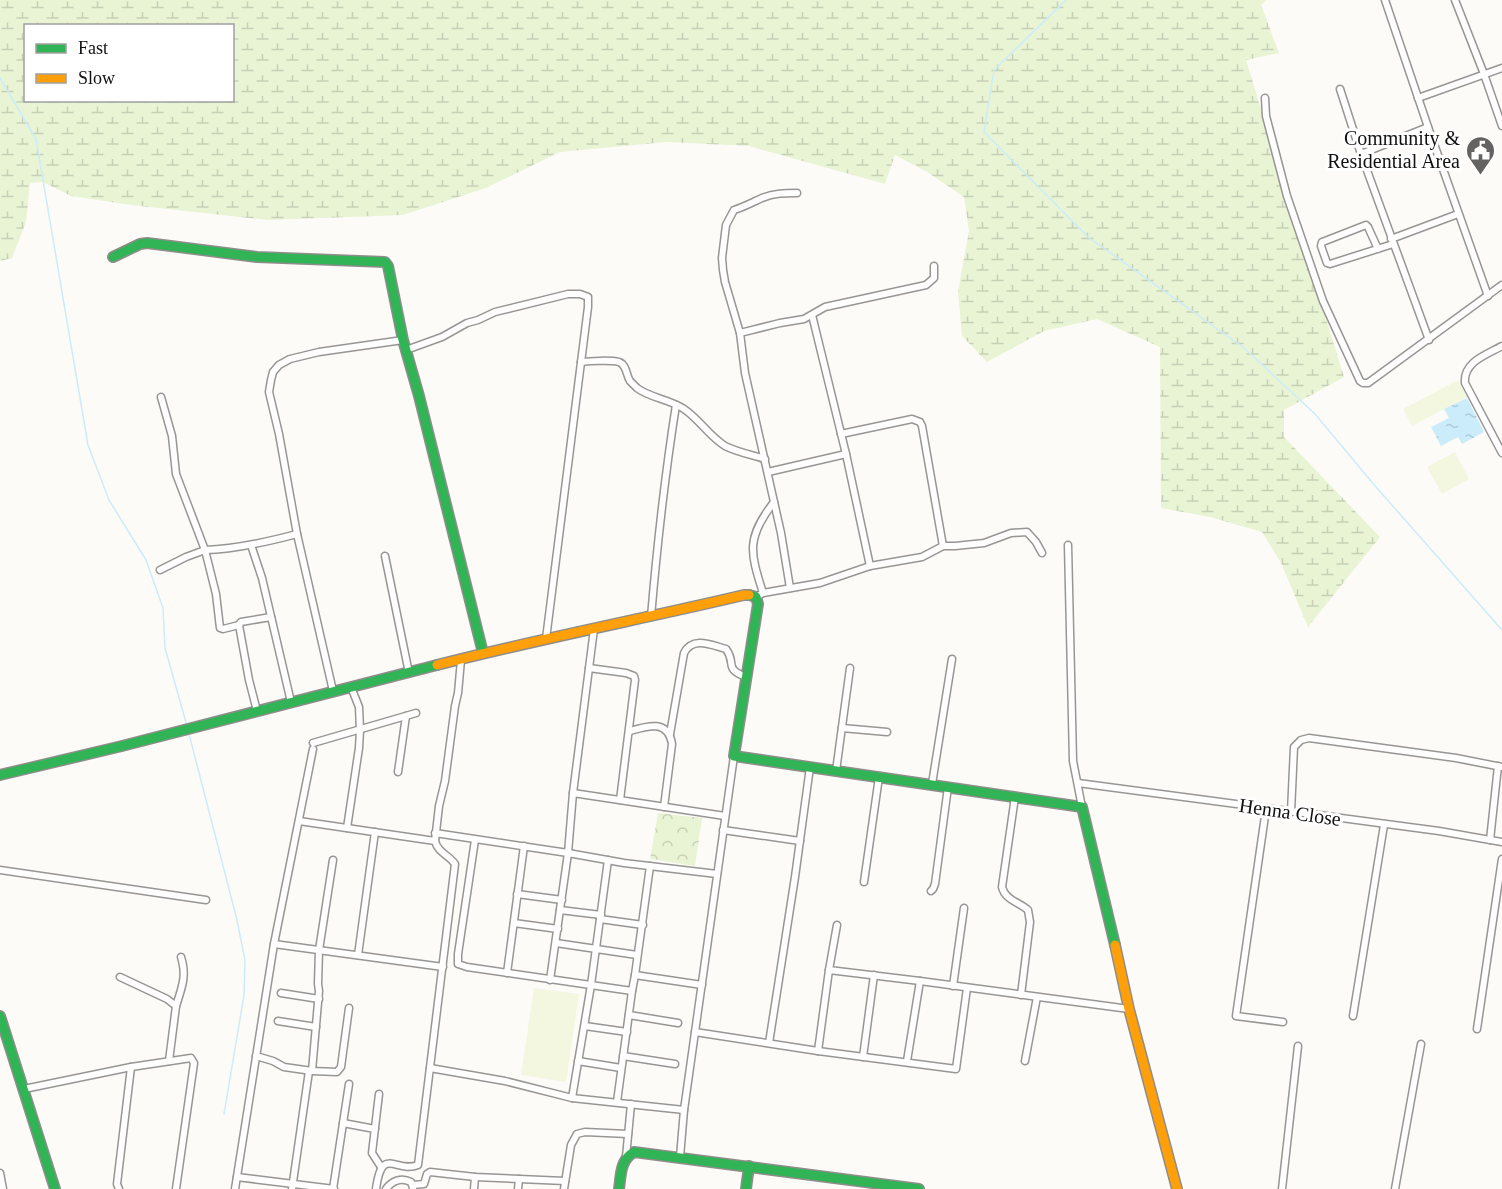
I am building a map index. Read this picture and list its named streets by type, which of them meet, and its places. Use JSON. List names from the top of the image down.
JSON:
{
  "streets": {
    "street": ["Henna Close"]
  },
  "places": {
    "public building": ["Community & Residential Area"]
  },
  "legend": ["Fast", "Slow"]
}
